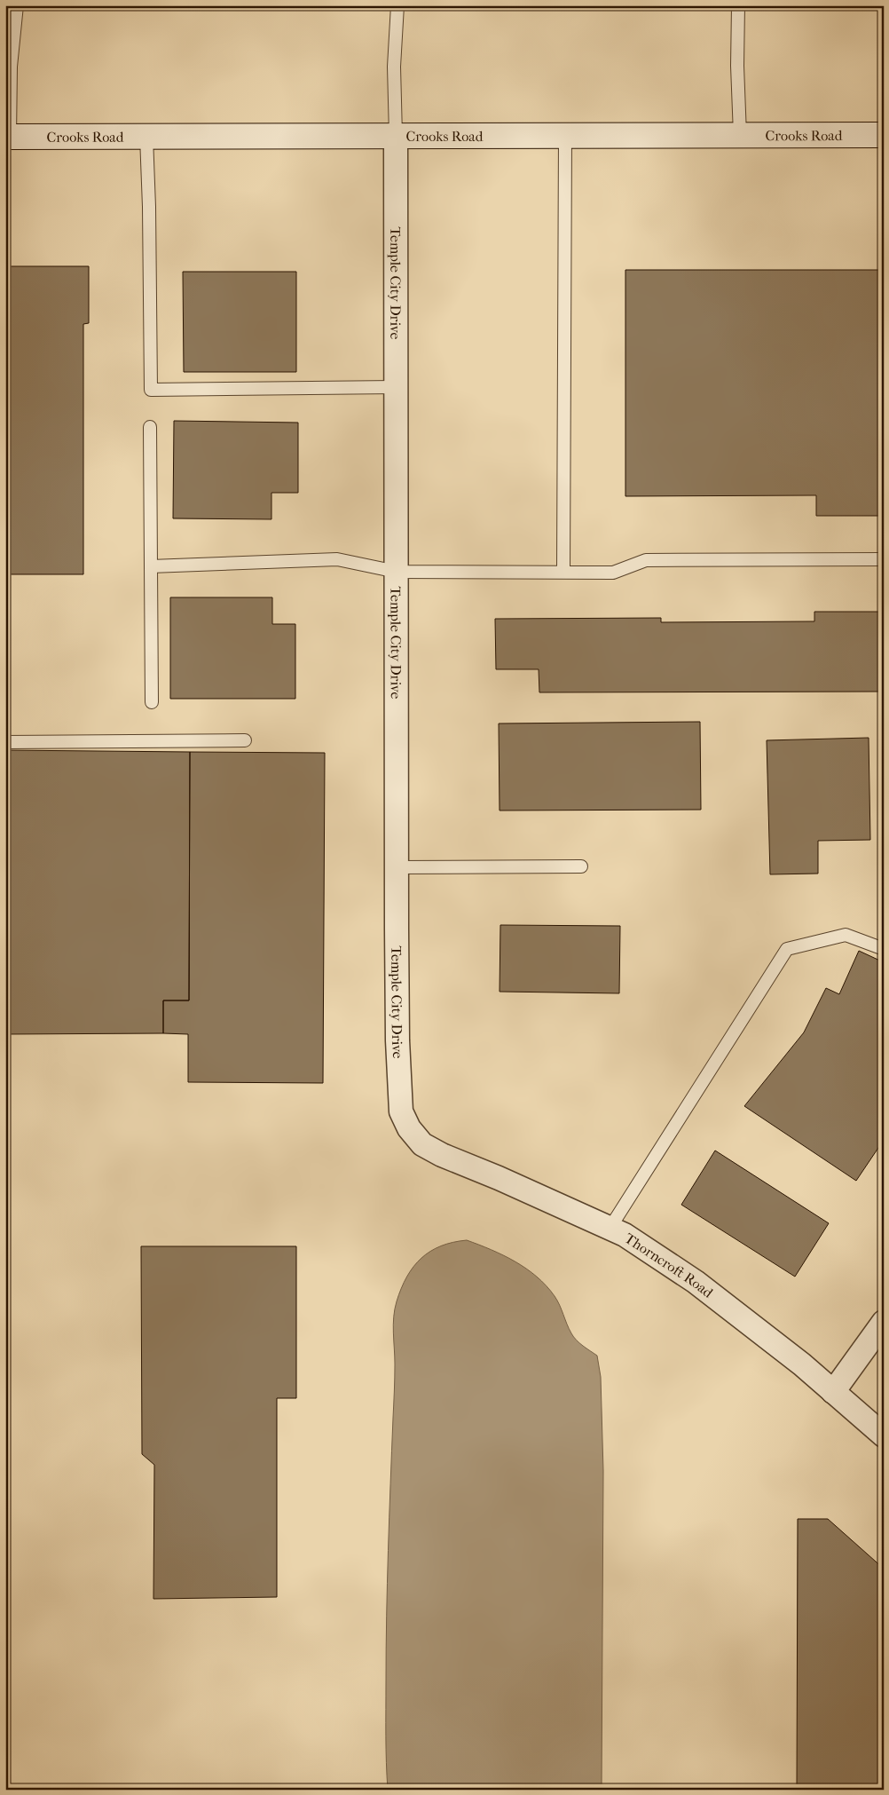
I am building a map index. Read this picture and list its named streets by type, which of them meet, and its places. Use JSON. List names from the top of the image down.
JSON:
{
  "streets": {
    "main road": ["Crooks Road"],
    "street": ["Temple City Drive", "Thorncroft Road"]
  },
  "crossings": [
    ["Crooks Road", "Temple City Drive"],
    ["Temple City Drive", "Thorncroft Road"]
  ]
}
